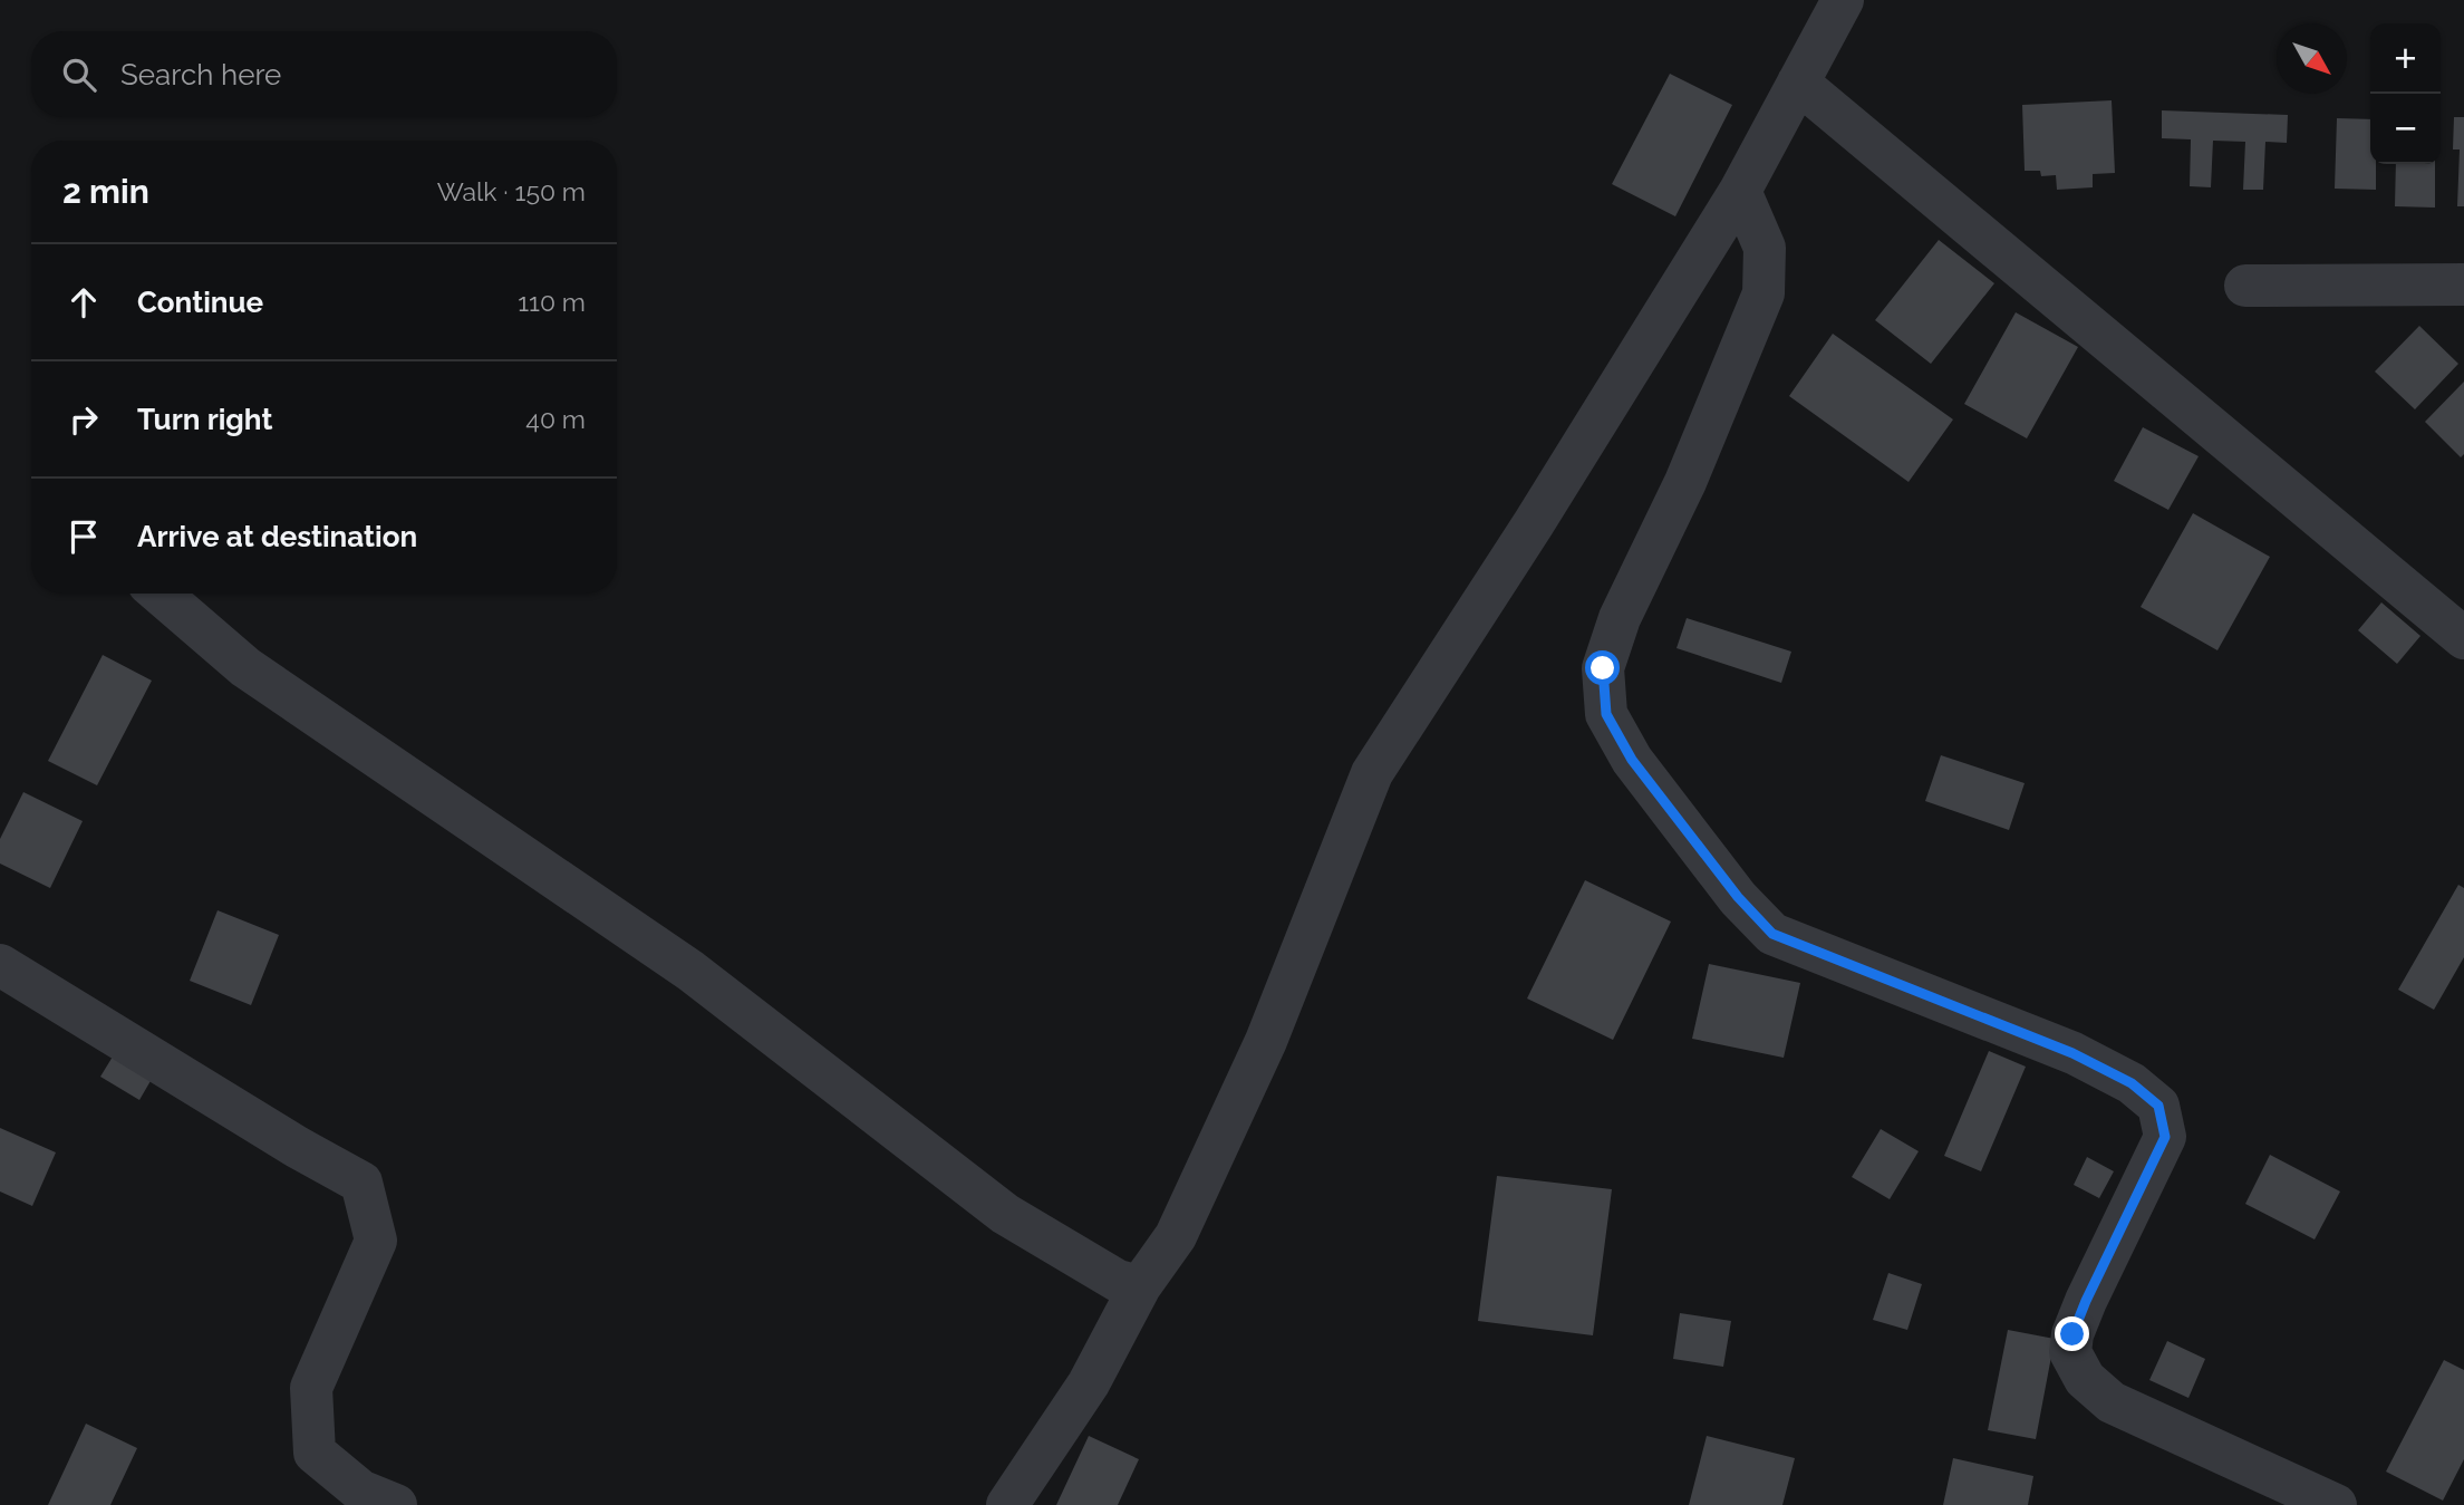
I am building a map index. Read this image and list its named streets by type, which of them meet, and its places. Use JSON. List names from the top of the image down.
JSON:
{
  "north": "bottom right",
  "page": {
    "map_buttons": ["+", "−"],
    "search": "Search here",
    "heading": ["2 min", "Walk · 150 m"],
    "list": [
      ["Continue", "110 m"],
      ["Turn right", "40 m"],
      "Arrive at destination"
    ]
  }
}
